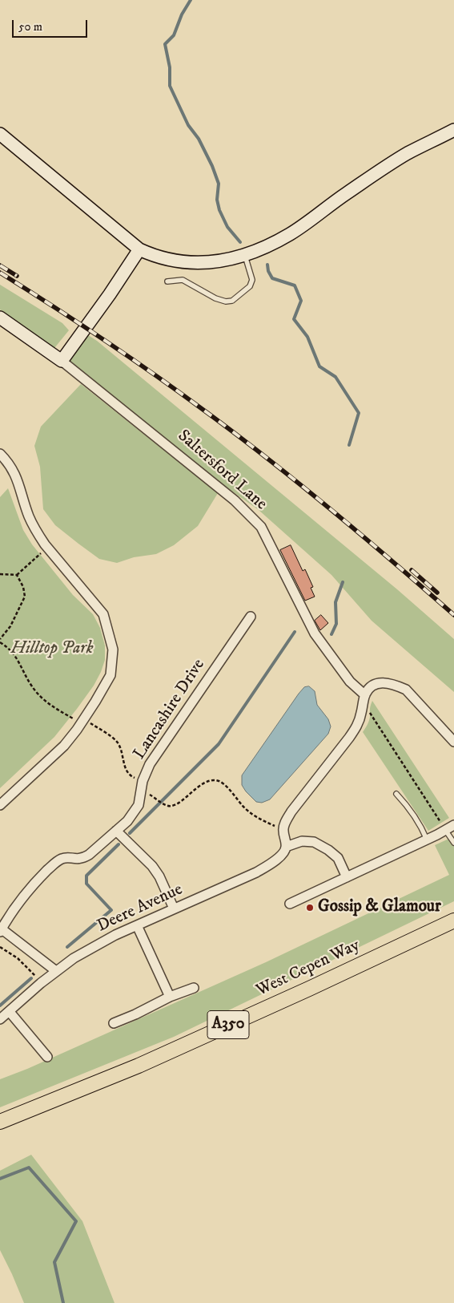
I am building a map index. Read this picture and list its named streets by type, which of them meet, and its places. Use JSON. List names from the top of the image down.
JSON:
{
  "streets": {
    "highway": ["West Cepen Way", "A350"],
    "main road": ["Saltersford Lane"],
    "street": ["Lancashire Drive", "Deere Avenue"]
  },
  "parks": ["Hilltop Park"],
  "places": ["Gossip & Glamour"],
  "scale_bar": "50 m"
}
